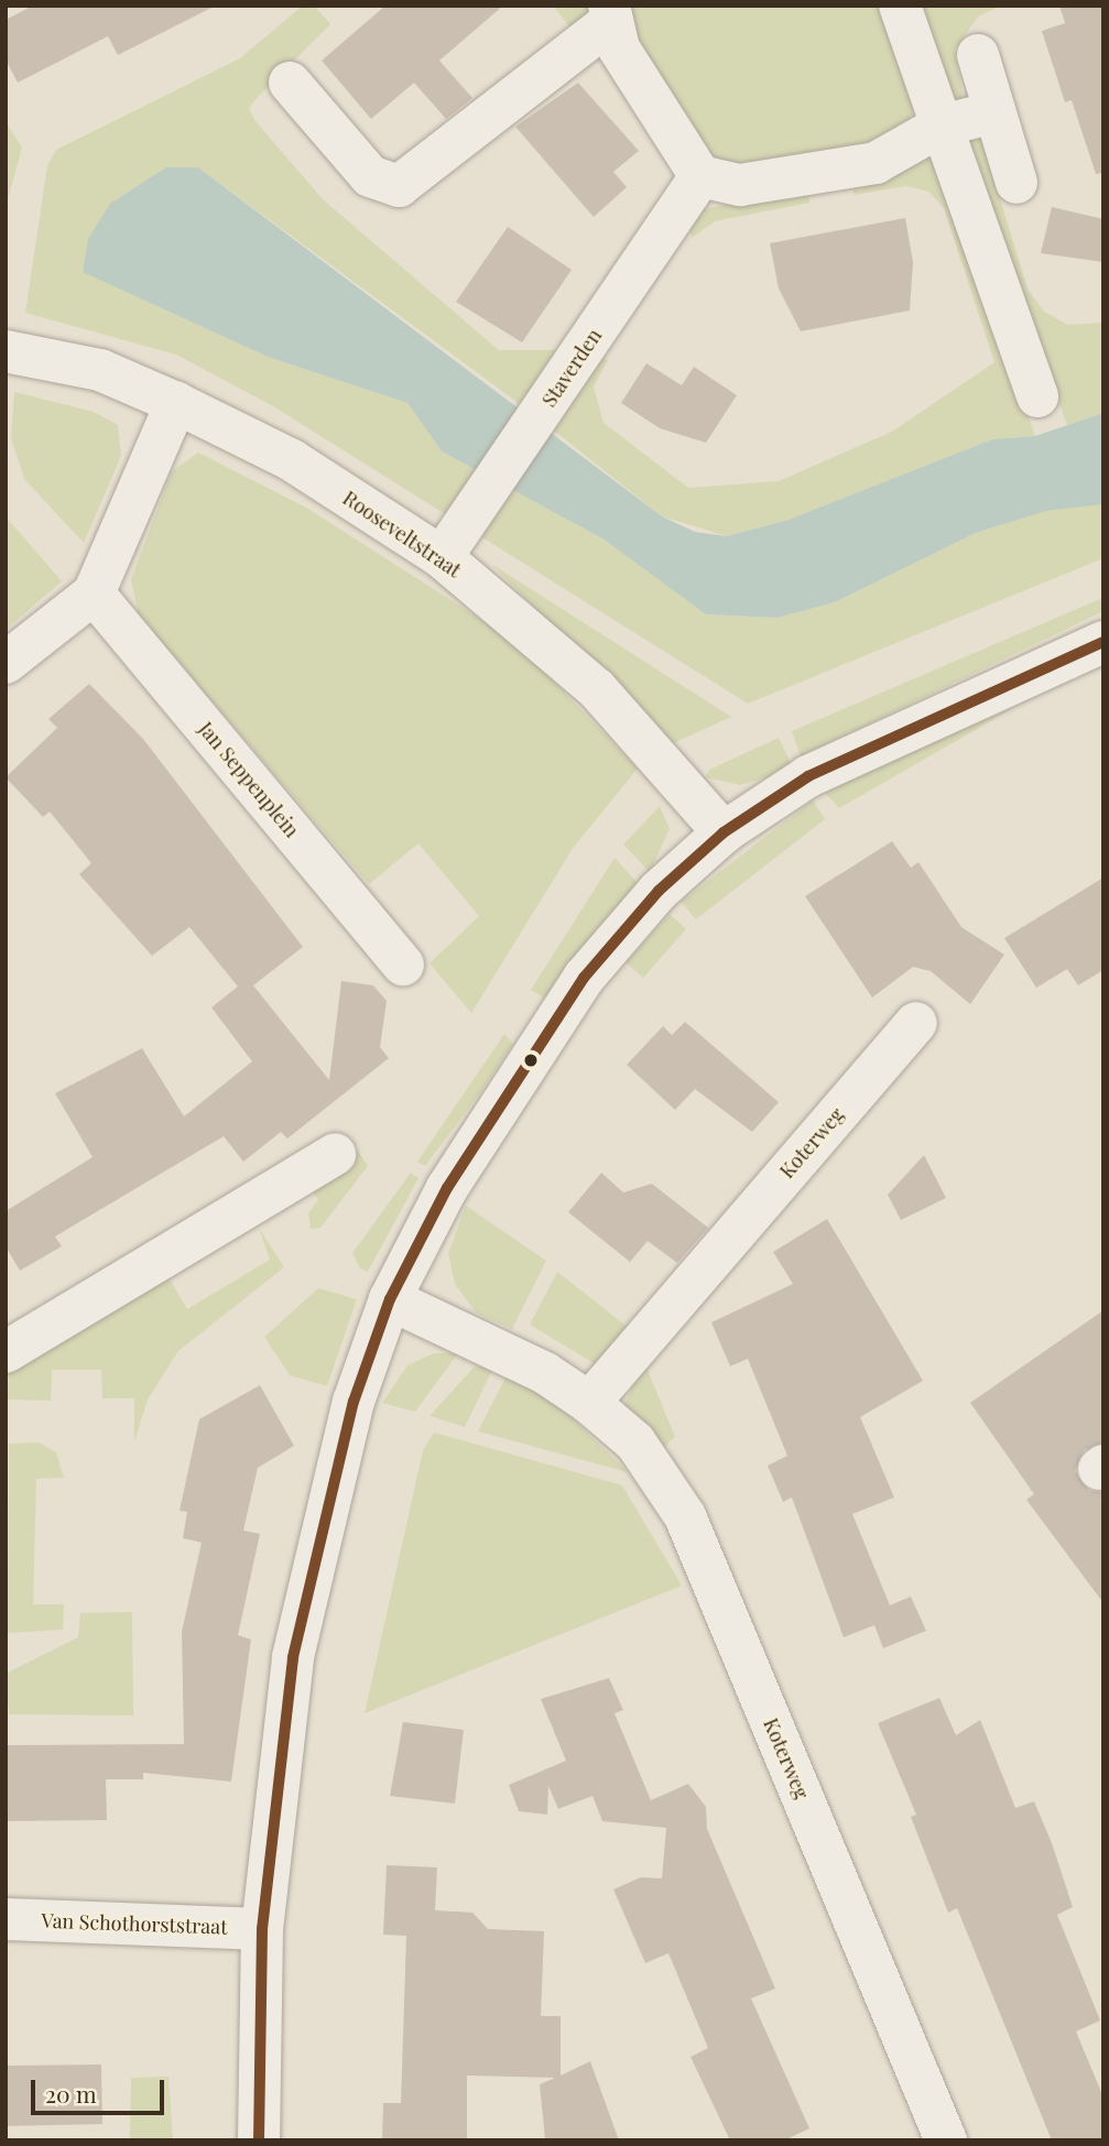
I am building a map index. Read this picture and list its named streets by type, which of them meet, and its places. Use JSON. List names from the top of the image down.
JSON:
{
  "streets": {
    "street": [
      "Staverden",
      "Rooseveltstraat",
      "Jan Seppenplein",
      "Koterweg",
      "Van Schothorststraat"
    ]
  },
  "crossings": [
    ["Staverden", "Rooseveltstraat"]
  ],
  "scale_bar": "20 m"
}
